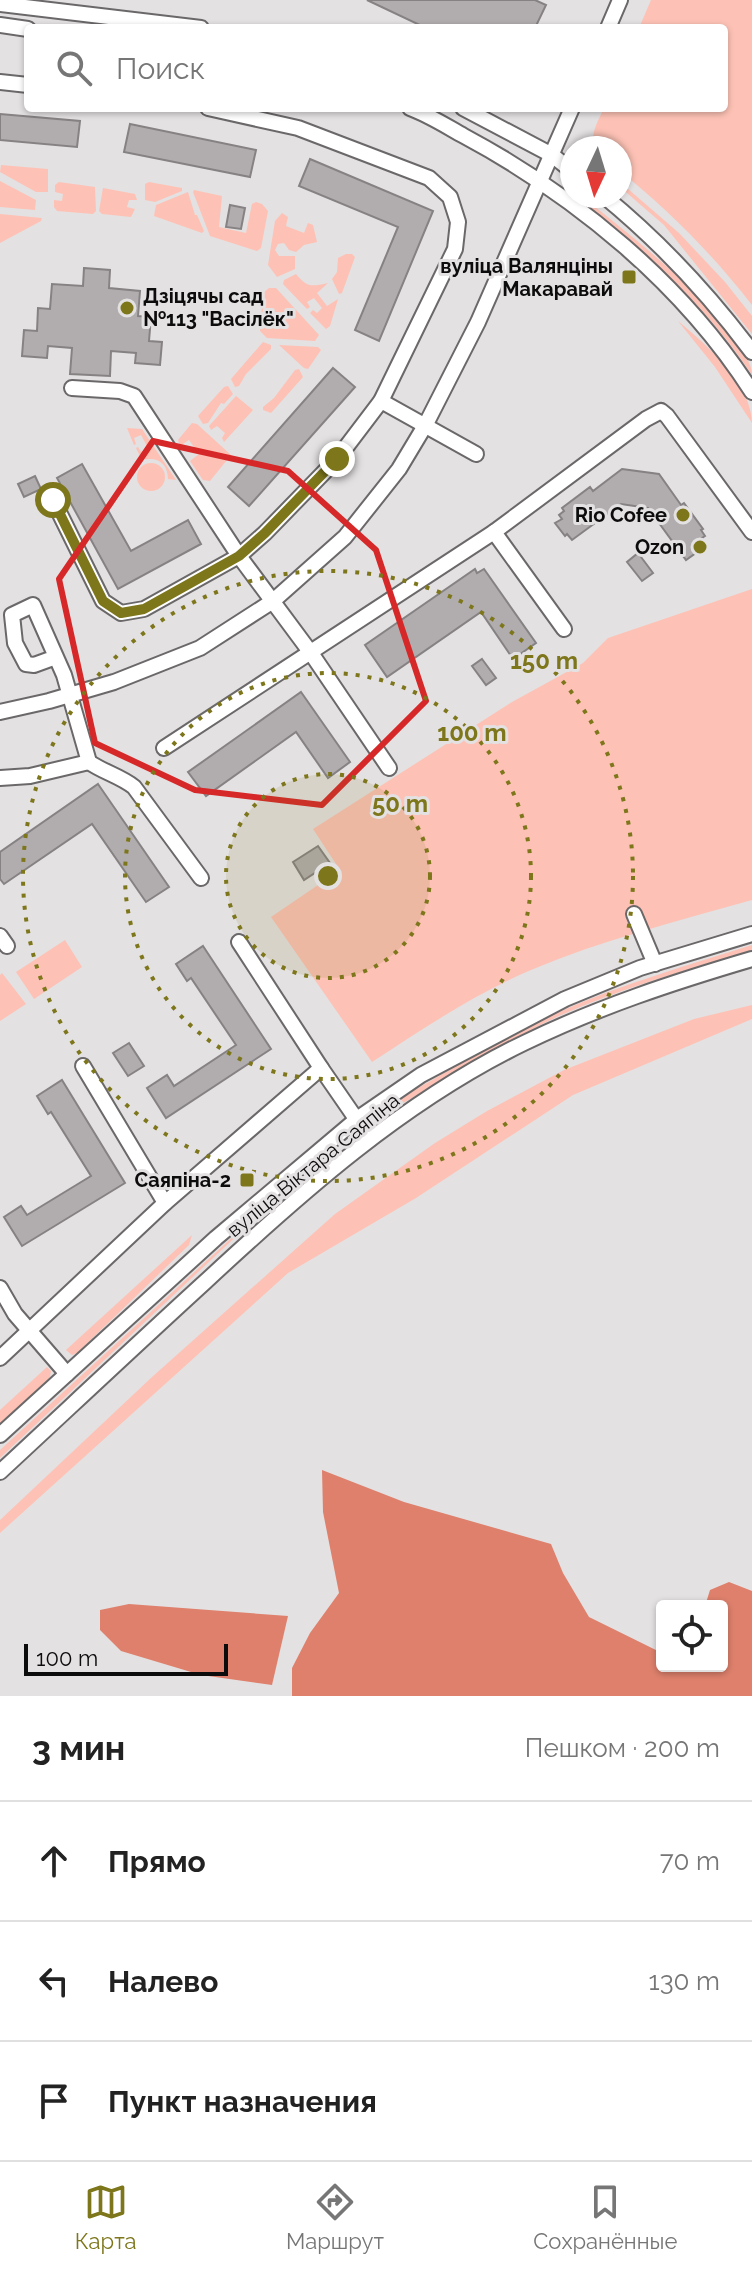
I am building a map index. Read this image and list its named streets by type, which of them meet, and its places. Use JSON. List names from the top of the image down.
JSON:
{
  "streets": {
    "street": ["вуліца Віктара Саяпіна"]
  },
  "places": {
    "transit": ["вуліца Валянціны Макаравай", "Саяпіна-2"],
    "other": ["Дзіцячы сад №113 \"Васілёк\"", "Rio Cofee", "Ozon"]
  },
  "scale_bar": "100 m",
  "north": "bottom",
  "page": {
    "search": "Поиск",
    "scale": "100 m",
    "heading": ["3 мин", "Пешком · 200 m"],
    "list": [
      ["Прямо", "70 m"],
      ["Налево", "130 m"],
      "Пункт назначения"
    ],
    "nav": ["Карта", "Маршрут", "Сохранённые"]
  },
  "rings": ["150 m", "100 m", "50 m"]
}
